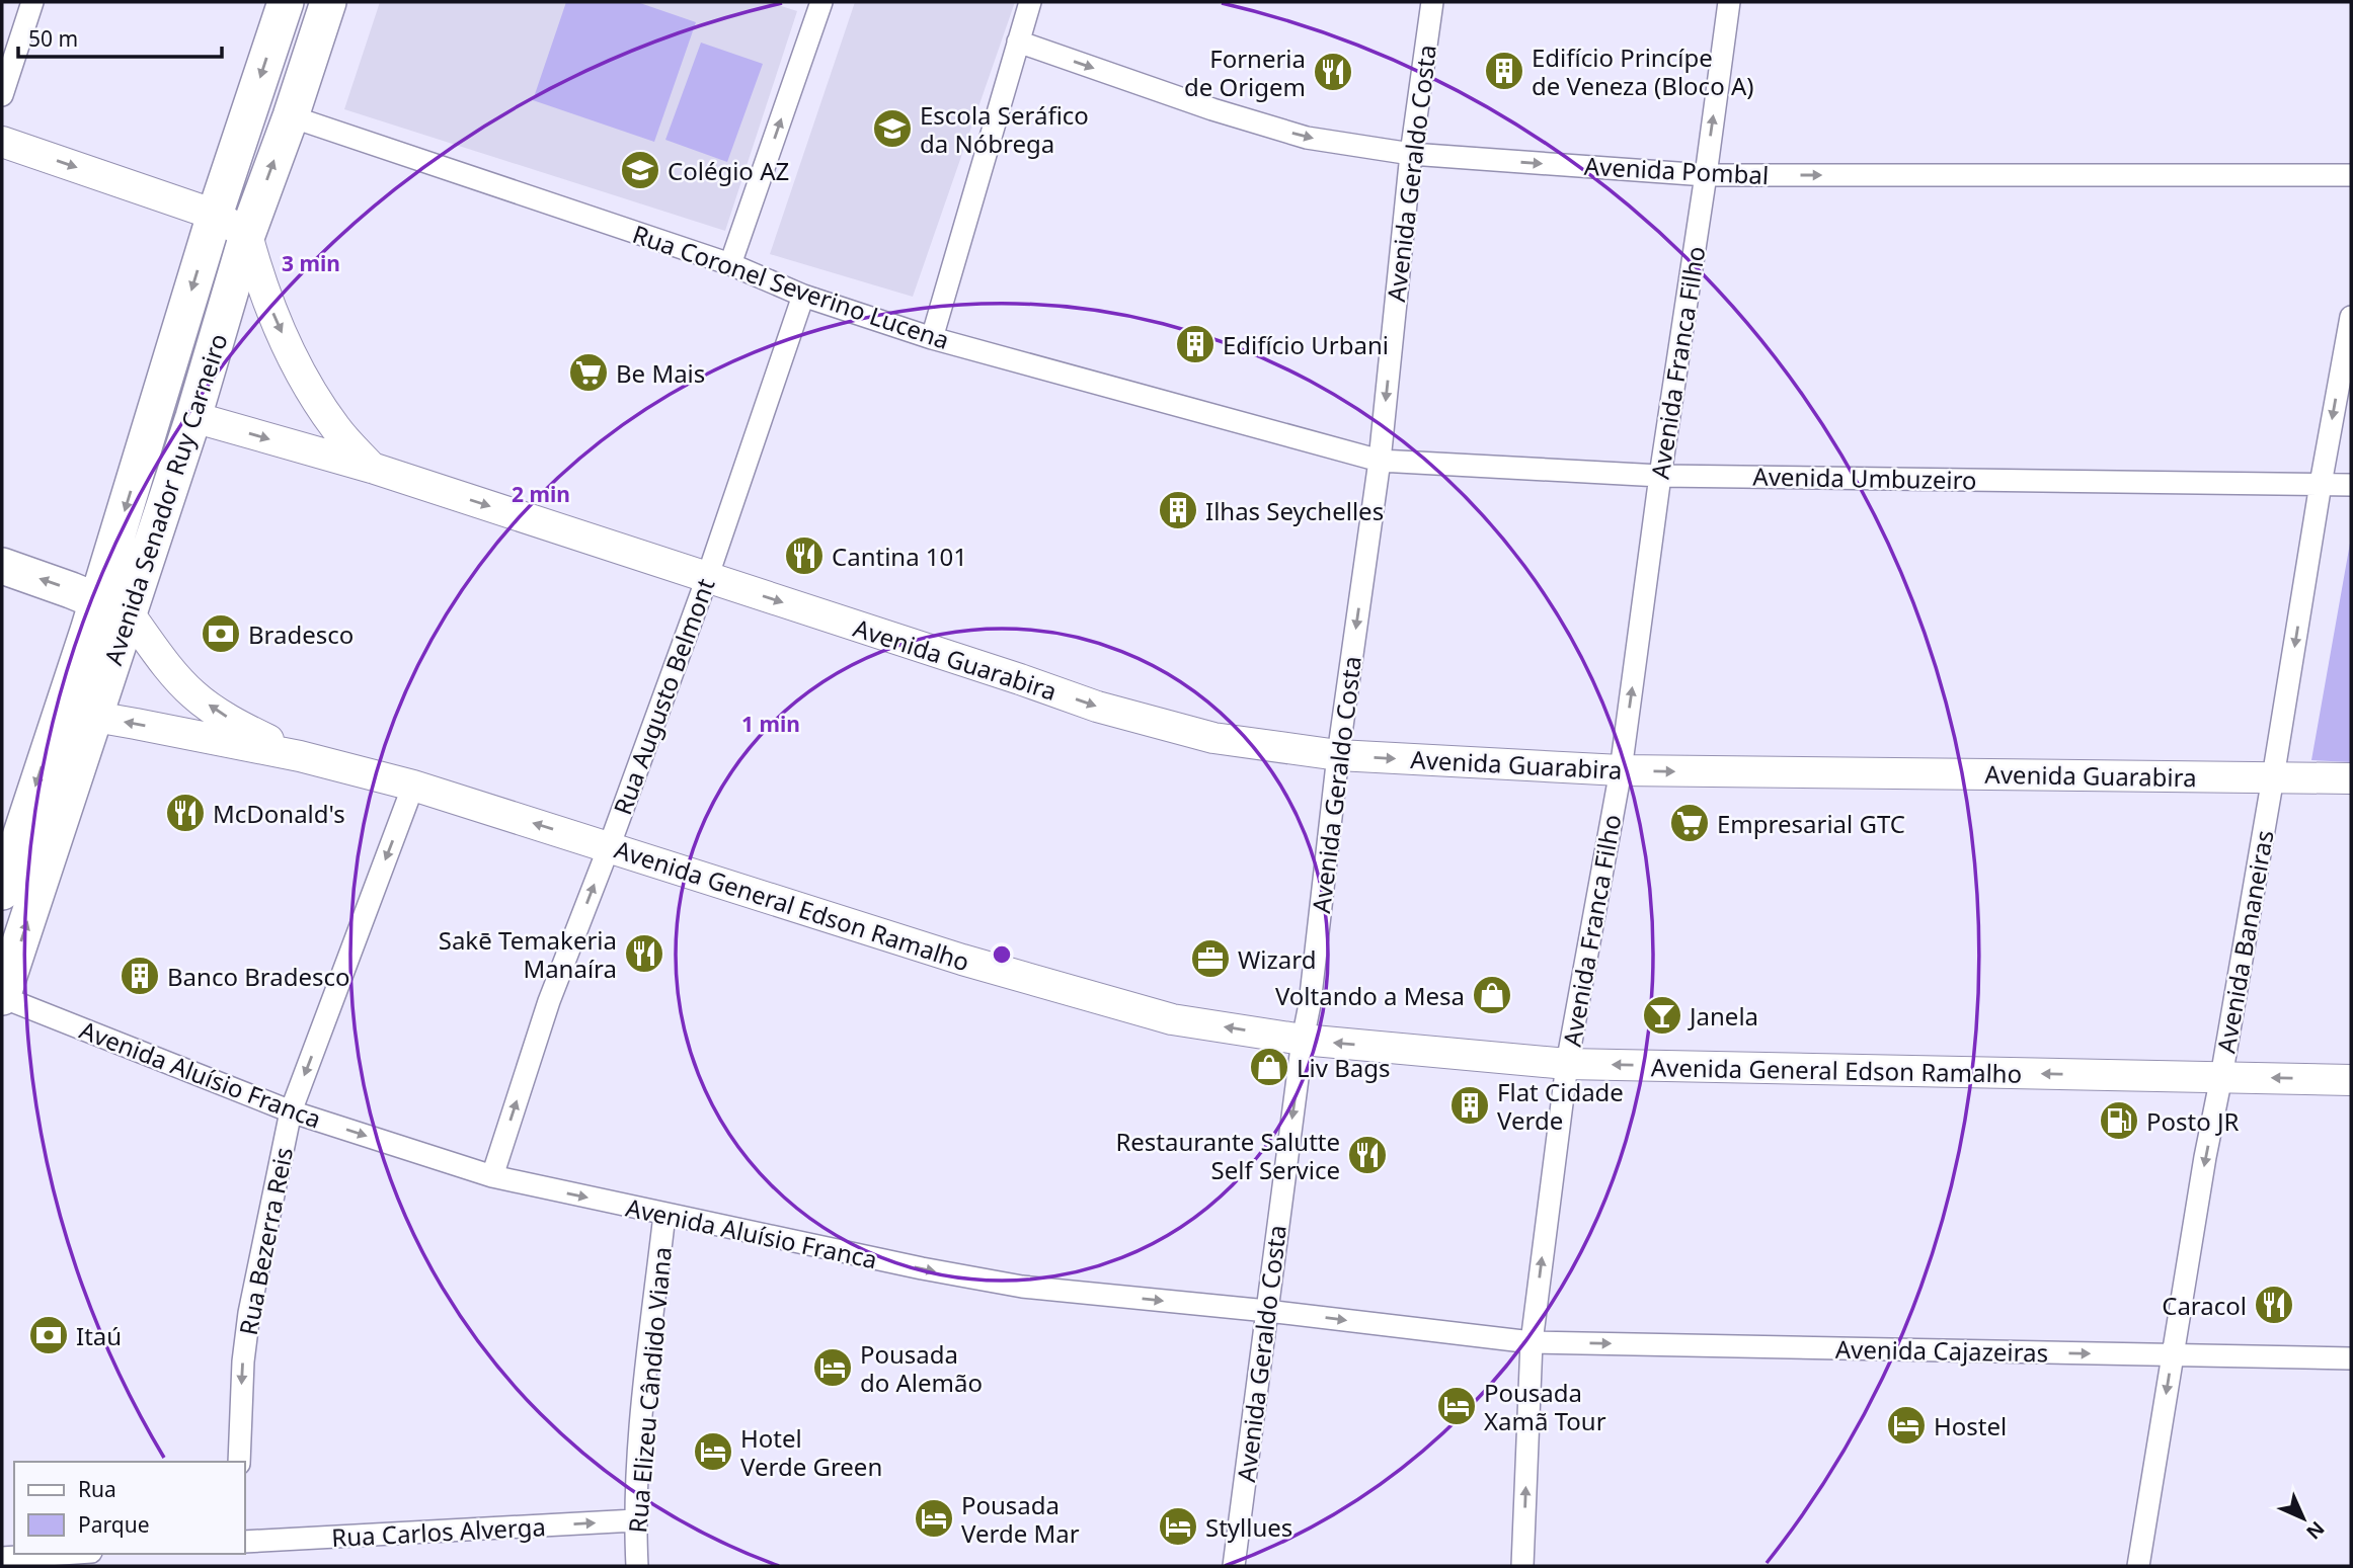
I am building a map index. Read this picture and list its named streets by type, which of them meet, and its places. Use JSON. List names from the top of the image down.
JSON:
{
  "streets": {
    "main road": ["Avenida Senador Ruy Carneiro", "Avenida Guarabira", "Avenida General Edson Ramalho"],
    "street": [
      "Avenida Pombal",
      "Avenida Geraldo Costa",
      "Rua Coronel Severino Lucena",
      "Avenida Franca Filho",
      "Avenida Umbuzeiro",
      "Rua Augusto Belmont",
      "Avenida Bananeiras",
      "Avenida Aluísio Franca",
      "Rua Bezerra Reis",
      "Avenida Cajazeiras",
      "Rua Elizeu Cândido Viana",
      "Rua Carlos Alverga"
    ]
  },
  "crossings": [
    ["Avenida Pombal", "Avenida Geraldo Costa"],
    ["Avenida Pombal", "Avenida Franca Filho"],
    ["Avenida Geraldo Costa", "Rua Coronel Severino Lucena"],
    ["Avenida Geraldo Costa", "Avenida Umbuzeiro"],
    ["Avenida Geraldo Costa", "Avenida Guarabira"],
    ["Avenida Geraldo Costa", "Avenida General Edson Ramalho"],
    ["Avenida Geraldo Costa", "Avenida Aluísio Franca"],
    ["Rua Coronel Severino Lucena", "Avenida Umbuzeiro"],
    ["Rua Coronel Severino Lucena", "Avenida Senador Ruy Carneiro"],
    ["Rua Coronel Severino Lucena", "Rua Augusto Belmont"],
    ["Avenida Franca Filho", "Avenida Umbuzeiro"],
    ["Avenida Franca Filho", "Avenida Guarabira"],
    ["Avenida Franca Filho", "Avenida General Edson Ramalho"],
    ["Avenida Franca Filho", "Avenida Aluísio Franca"],
    ["Avenida Franca Filho", "Avenida Cajazeiras"],
    ["Avenida Umbuzeiro", "Avenida Bananeiras"],
    ["Avenida Senador Ruy Carneiro", "Avenida Guarabira"],
    ["Avenida Senador Ruy Carneiro", "Avenida General Edson Ramalho"],
    ["Avenida Senador Ruy Carneiro", "Avenida Aluísio Franca"],
    ["Avenida Guarabira", "Rua Augusto Belmont"],
    ["Avenida Guarabira", "Avenida Bananeiras"],
    ["Rua Augusto Belmont", "Avenida General Edson Ramalho"],
    ["Rua Augusto Belmont", "Avenida Aluísio Franca"],
    ["Avenida General Edson Ramalho", "Avenida Bananeiras"],
    ["Avenida General Edson Ramalho", "Rua Bezerra Reis"],
    ["Avenida Bananeiras", "Avenida Cajazeiras"],
    ["Avenida Aluísio Franca", "Rua Bezerra Reis"],
    ["Avenida Aluísio Franca", "Avenida Cajazeiras"],
    ["Avenida Aluísio Franca", "Rua Elizeu Cândido Viana"],
    ["Rua Elizeu Cândido Viana", "Rua Carlos Alverga"]
  ],
  "one_way": [
    "Avenida Pombal",
    "Avenida Geraldo Costa",
    "Avenida Franca Filho",
    "Avenida Guarabira",
    "Rua Augusto Belmont",
    "Avenida General Edson Ramalho",
    "Avenida Bananeiras",
    "Avenida Aluísio Franca",
    "Rua Bezerra Reis",
    "Avenida Cajazeiras",
    "Rua Carlos Alverga"
  ],
  "places": {
    "building": [
      "Edifício Princípe de Veneza (Bloco A)",
      "Edifício Urbani",
      "Ilhas Seychelles",
      "Banco Bradesco",
      "Flat Cidade Verde"
    ],
    "restaurant": [
      "Forneria de Origem",
      "Cantina 101",
      "McDonald's",
      "Sakē Temakeria Manaíra",
      "Restaurante Salutte Self Service",
      "Caracol"
    ],
    "school or university": ["Escola Seráfico da Nóbrega", "Colégio AZ"],
    "supermarket": ["Be Mais", "Empresarial GTC"],
    "bank": ["Bradesco", "Itaú"],
    "office": ["Wizard"],
    "shop": ["Voltando a Mesa", "Liv Bags"],
    "bar": ["Janela"],
    "fuel station": ["Posto JR"],
    "hotel": [
      "Pousada do Alemão",
      "Pousada Xamã Tour",
      "Hostel",
      "Hotel Verde Green",
      "Pousada Verde Mar",
      "Styllues"
    ]
  },
  "legend": ["Rua", "Parque"],
  "scale_bar": "50 m",
  "north": "bottom right",
  "rings": ["3 min", "2 min", "1 min"]
}
